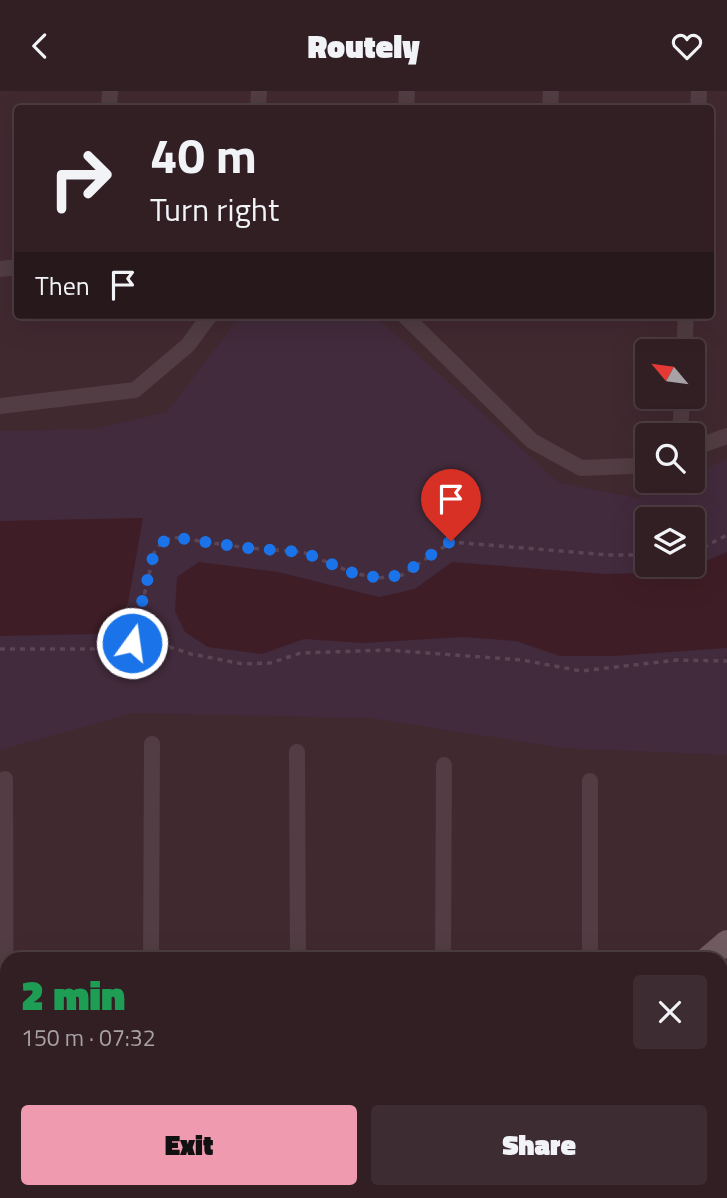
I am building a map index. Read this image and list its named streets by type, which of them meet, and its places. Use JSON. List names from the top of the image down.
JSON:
{
  "north": "top left",
  "page": {
    "header": "Routely",
    "turn": ["40 m", "Turn right"],
    "then": "Then",
    "heading": ["2 min", "150 m · 07:32"],
    "buttons": ["Exit", "Share"]
  }
}
